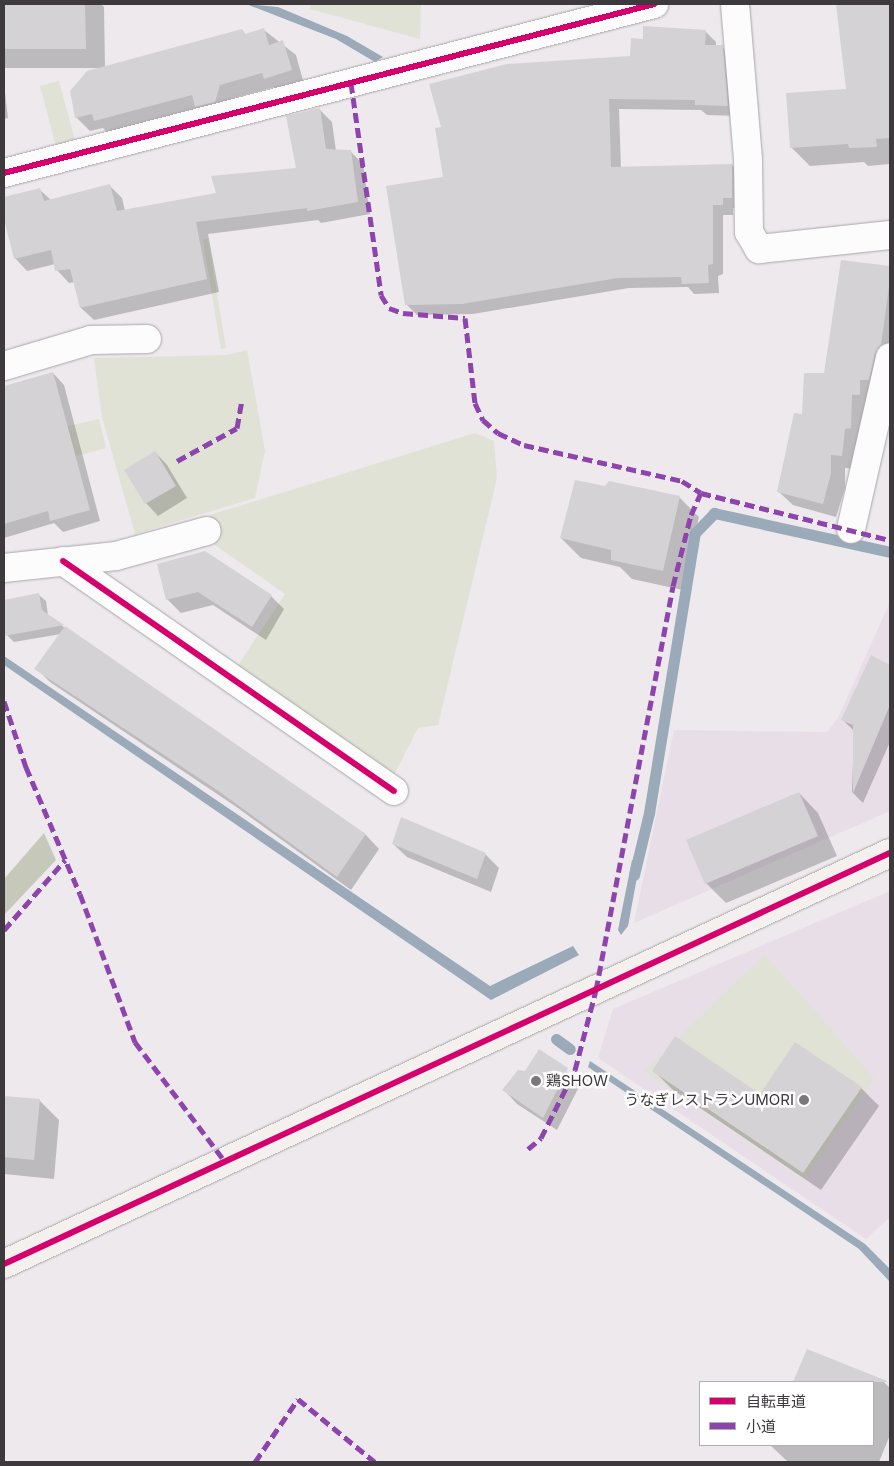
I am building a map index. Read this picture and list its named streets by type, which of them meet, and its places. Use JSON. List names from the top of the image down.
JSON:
{
  "places": ["鶏SHOW", "うなぎレストランUMORI"],
  "legend": ["自転車道", "小道"]
}
